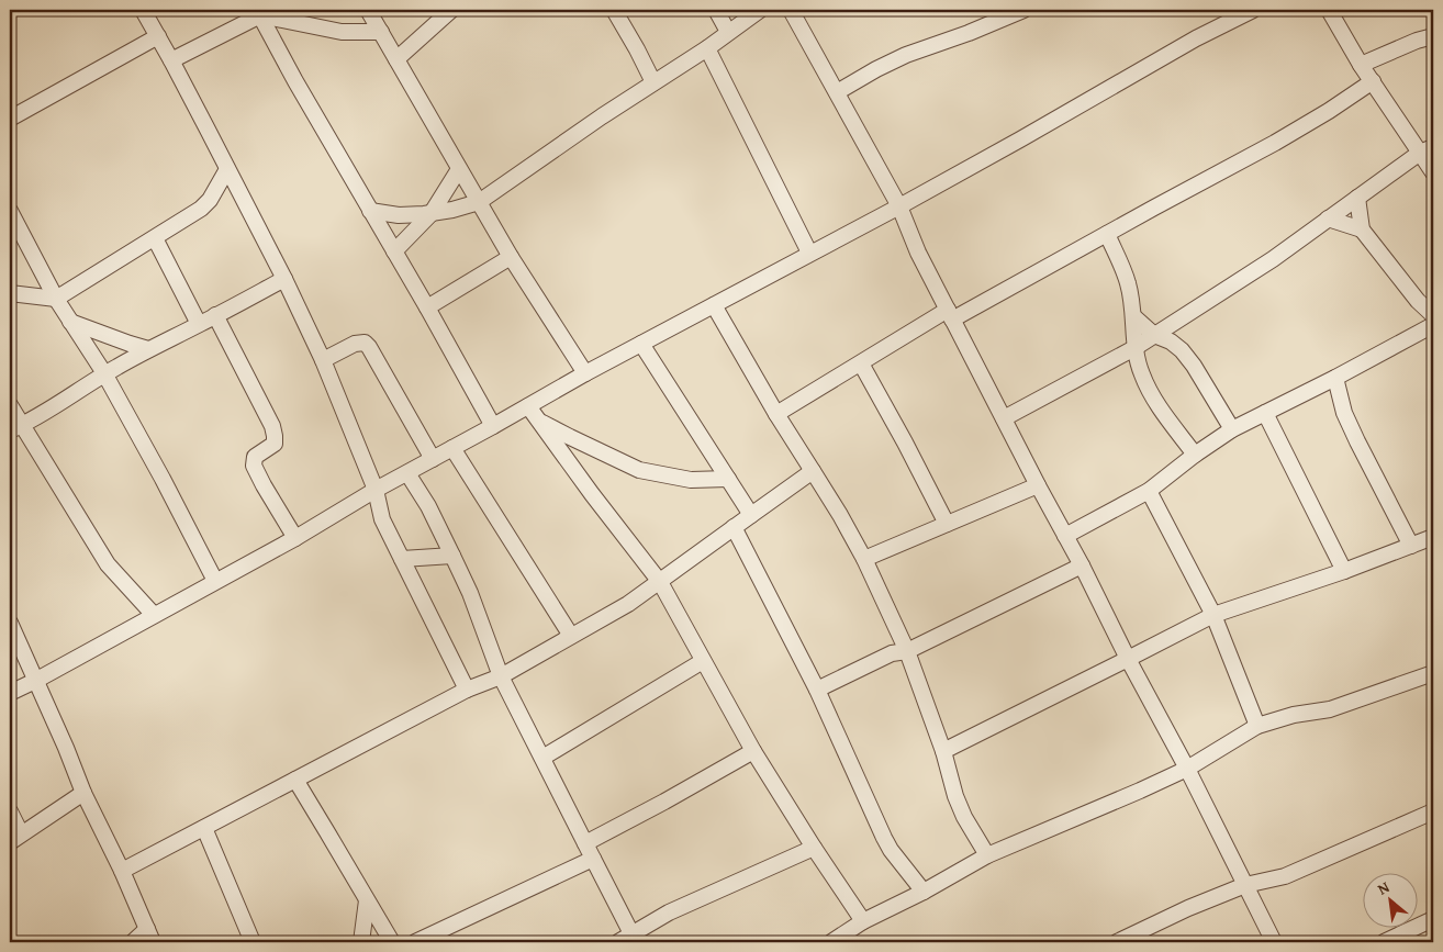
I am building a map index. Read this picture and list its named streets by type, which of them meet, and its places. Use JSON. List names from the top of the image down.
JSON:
{
  "north": "top left"
}
